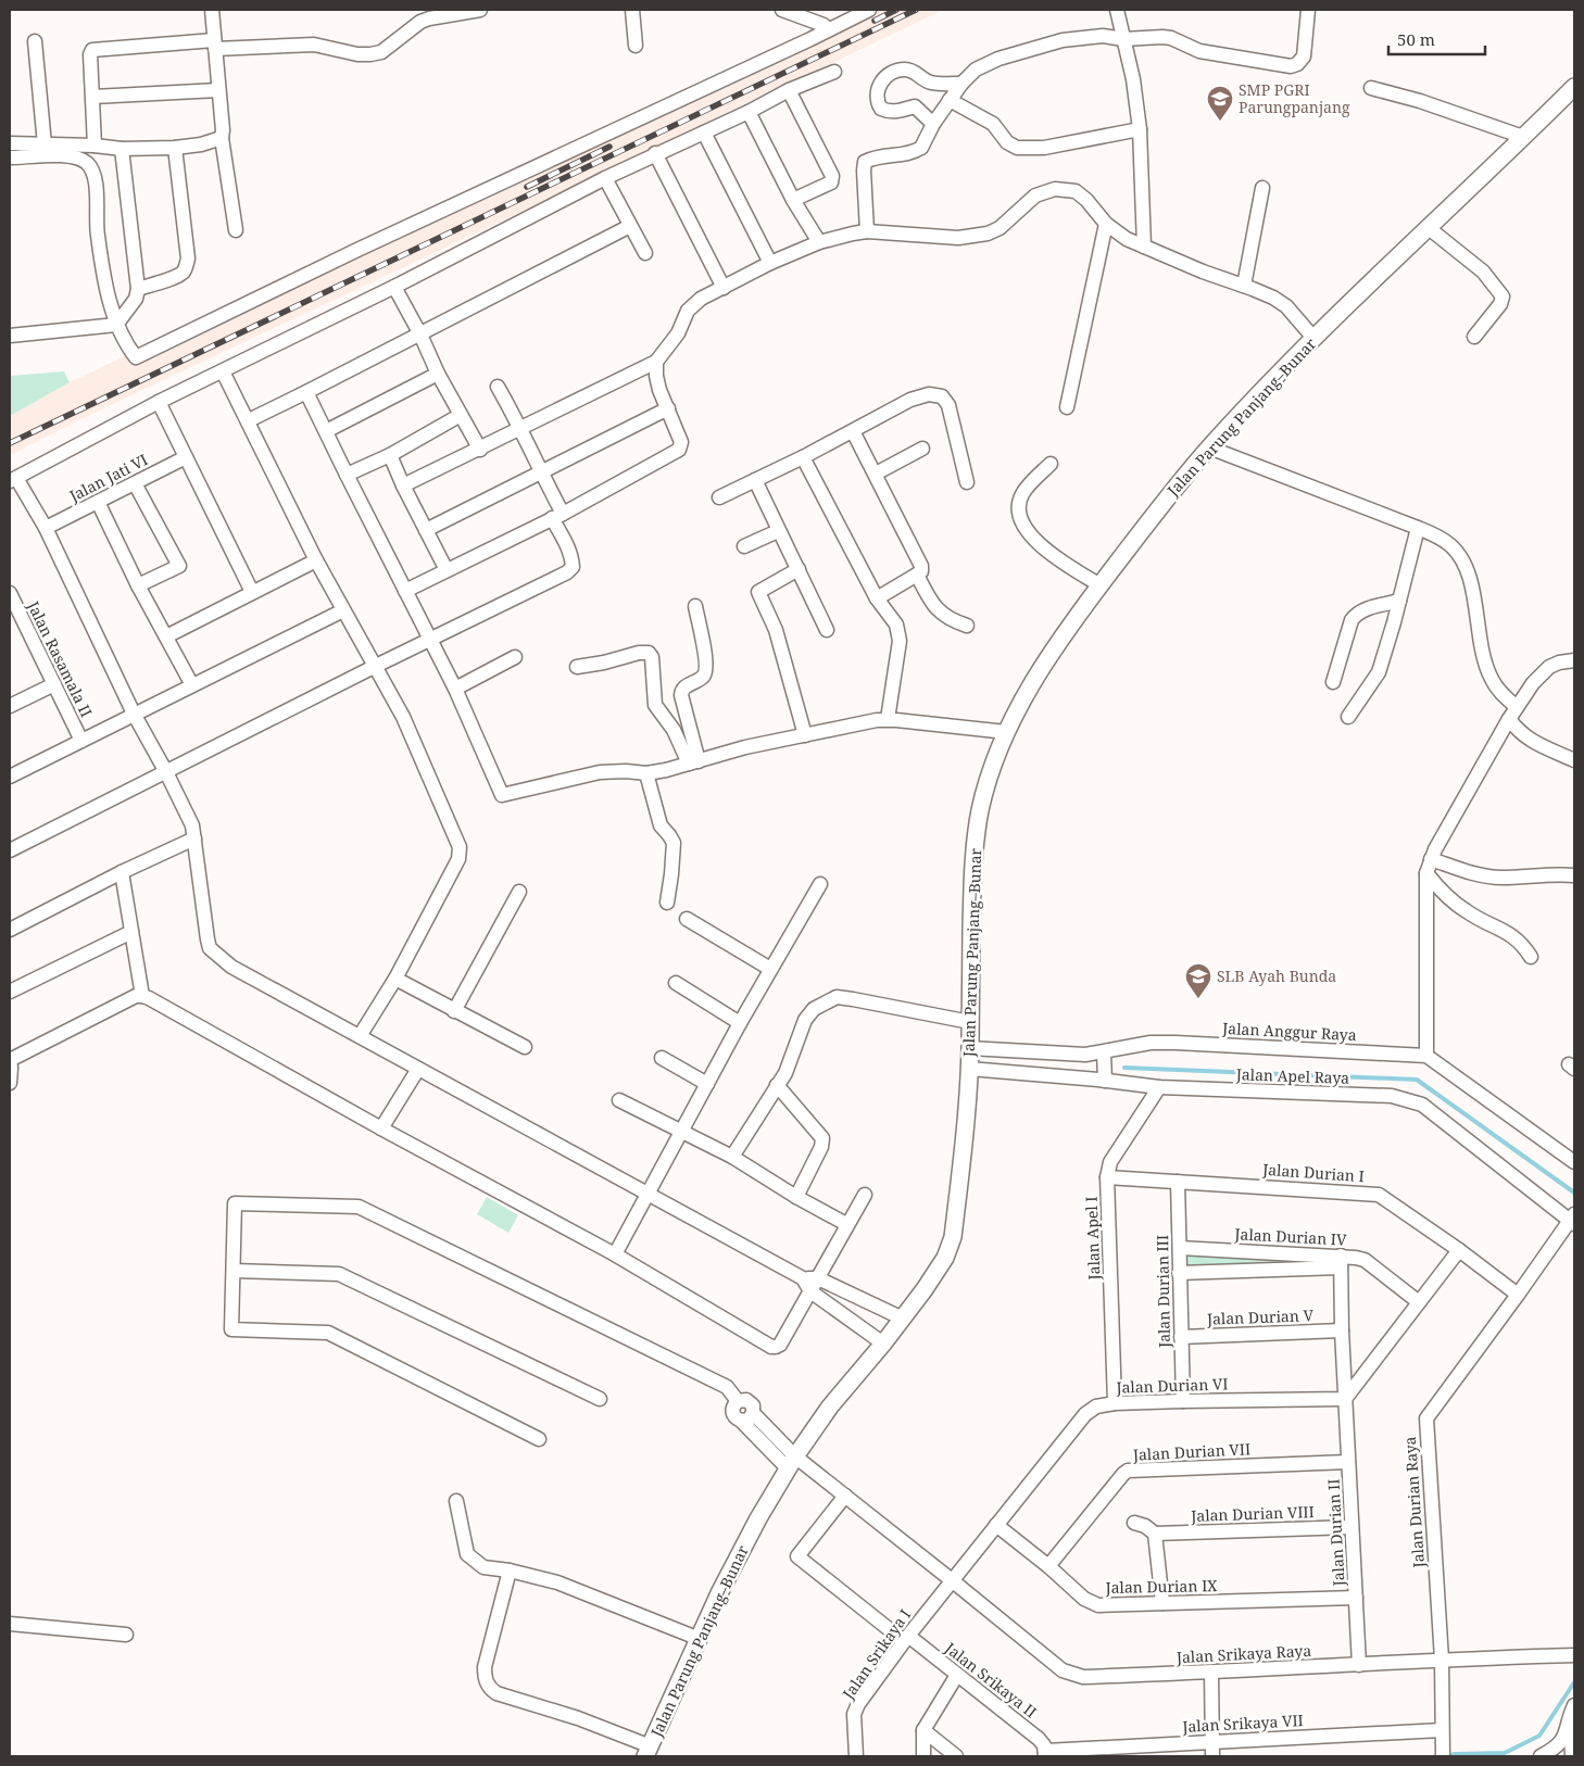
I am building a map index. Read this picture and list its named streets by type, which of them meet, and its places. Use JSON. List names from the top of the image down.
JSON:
{
  "streets": {
    "main road": ["Jalan Parung Panjang–Bunar"],
    "street": [
      "Jalan Jati VI",
      "Jalan Rasamala II",
      "Jalan Anggur Raya",
      "Jalan Apel Raya",
      "Jalan Durian I",
      "Jalan Durian IV",
      "Jalan Apel I",
      "Jalan Durian III",
      "Jalan Durian V",
      "Jalan Durian VI",
      "Jalan Durian VII",
      "Jalan Durian Raya",
      "Jalan Durian VIII",
      "Jalan Durian II",
      "Jalan Durian IX",
      "Jalan Srikaya I",
      "Jalan Srikaya Raya",
      "Jalan Srikaya II",
      "Jalan Srikaya VII"
    ]
  },
  "crossings": [
    ["Jalan Parung Panjang–Bunar", "Jalan Anggur Raya"],
    ["Jalan Parung Panjang–Bunar", "Jalan Apel Raya"],
    ["Jalan Parung Panjang–Bunar", "Jalan Srikaya Raya"],
    ["Jalan Apel Raya", "Jalan Apel I"],
    ["Jalan Apel Raya", "Jalan Durian Raya"],
    ["Jalan Durian I", "Jalan Apel I"],
    ["Jalan Durian I", "Jalan Durian III"],
    ["Jalan Durian I", "Jalan Durian Raya"],
    ["Jalan Durian IV", "Jalan Durian III"],
    ["Jalan Durian IV", "Jalan Durian II"],
    ["Jalan Apel I", "Jalan Durian VI"],
    ["Jalan Durian III", "Jalan Durian V"],
    ["Jalan Durian III", "Jalan Durian VI"],
    ["Jalan Durian V", "Jalan Durian II"],
    ["Jalan Durian VI", "Jalan Durian II"],
    ["Jalan Durian VI", "Jalan Durian IX"],
    ["Jalan Durian VI", "Jalan Srikaya I"],
    ["Jalan Durian VI", "Jalan Srikaya Raya"],
    ["Jalan Durian VII", "Jalan Durian II"],
    ["Jalan Durian VII", "Jalan Durian IX"],
    ["Jalan Durian Raya", "Jalan Srikaya Raya"],
    ["Jalan Durian Raya", "Jalan Srikaya VII"],
    ["Jalan Durian VIII", "Jalan Durian II"],
    ["Jalan Durian II", "Jalan Durian IX"],
    ["Jalan Durian II", "Jalan Srikaya Raya"],
    ["Jalan Srikaya I", "Jalan Srikaya Raya"],
    ["Jalan Srikaya I", "Jalan Srikaya II"],
    ["Jalan Srikaya Raya", "Jalan Srikaya II"],
    ["Jalan Srikaya II", "Jalan Srikaya VII"]
  ],
  "places": {
    "school or university": ["SMP PGRI Parungpanjang", "SLB Ayah Bunda"]
  },
  "scale_bar": "50 m"
}
